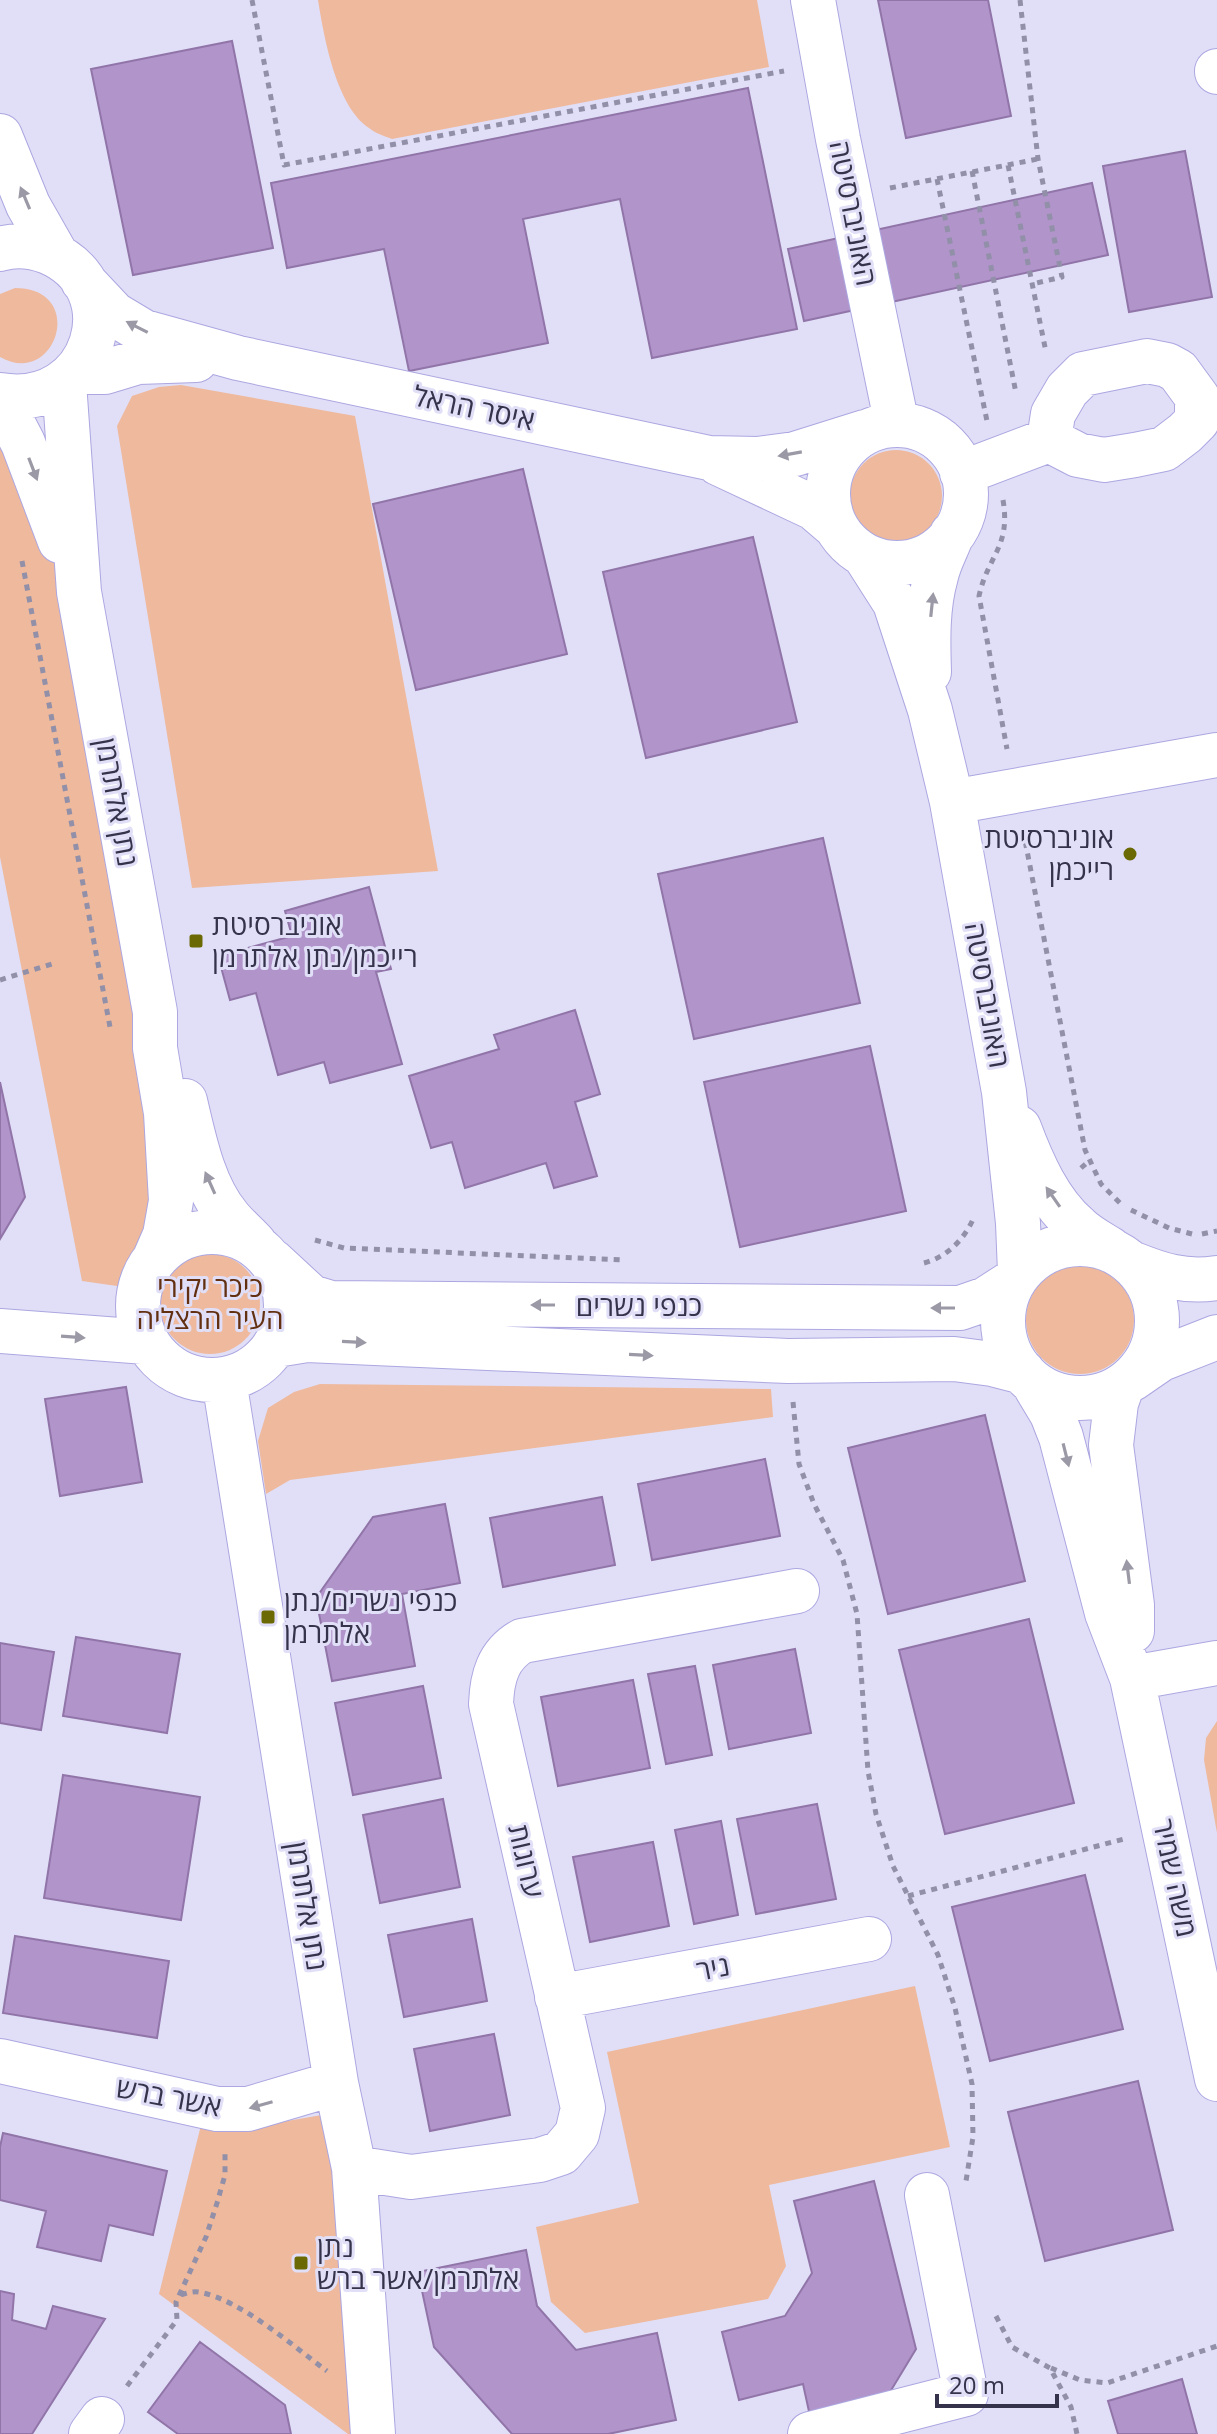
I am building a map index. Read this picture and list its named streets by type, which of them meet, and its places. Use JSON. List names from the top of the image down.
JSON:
{
  "streets": {
    "street": [
      "האוניברסיטה",
      "איסר הראל",
      "נתן אלתרמן",
      "כנפי נשרים",
      "ערוגות",
      "משה שמיר",
      "ניר",
      "אשר ברש"
    ]
  },
  "crossings": [
    ["האוניברסיטה", "איסר הראל"],
    ["האוניברסיטה", "כנפי נשרים"],
    ["האוניברסיטה", "משה שמיר"],
    ["איסר הראל", "נתן אלתרמן"],
    ["נתן אלתרמן", "כנפי נשרים"],
    ["נתן אלתרמן", "ערוגות"],
    ["נתן אלתרמן", "אשר ברש"],
    ["כנפי נשרים", "משה שמיר"],
    ["ערוגות", "ניר"]
  ],
  "one_way": ["אשר ברש"],
  "parks": ["כיכר יקירי העיר הרצליה"],
  "places": {
    "other": ["אוניברסיטת רייכמן"],
    "transit": ["אוניברסיטת רייכמן/נתן אלתרמן", "כנפי נשרים/נתן אלתרמן", "נתן אלתרמן/אשר ברש"]
  },
  "scale_bar": "20 m"
}
